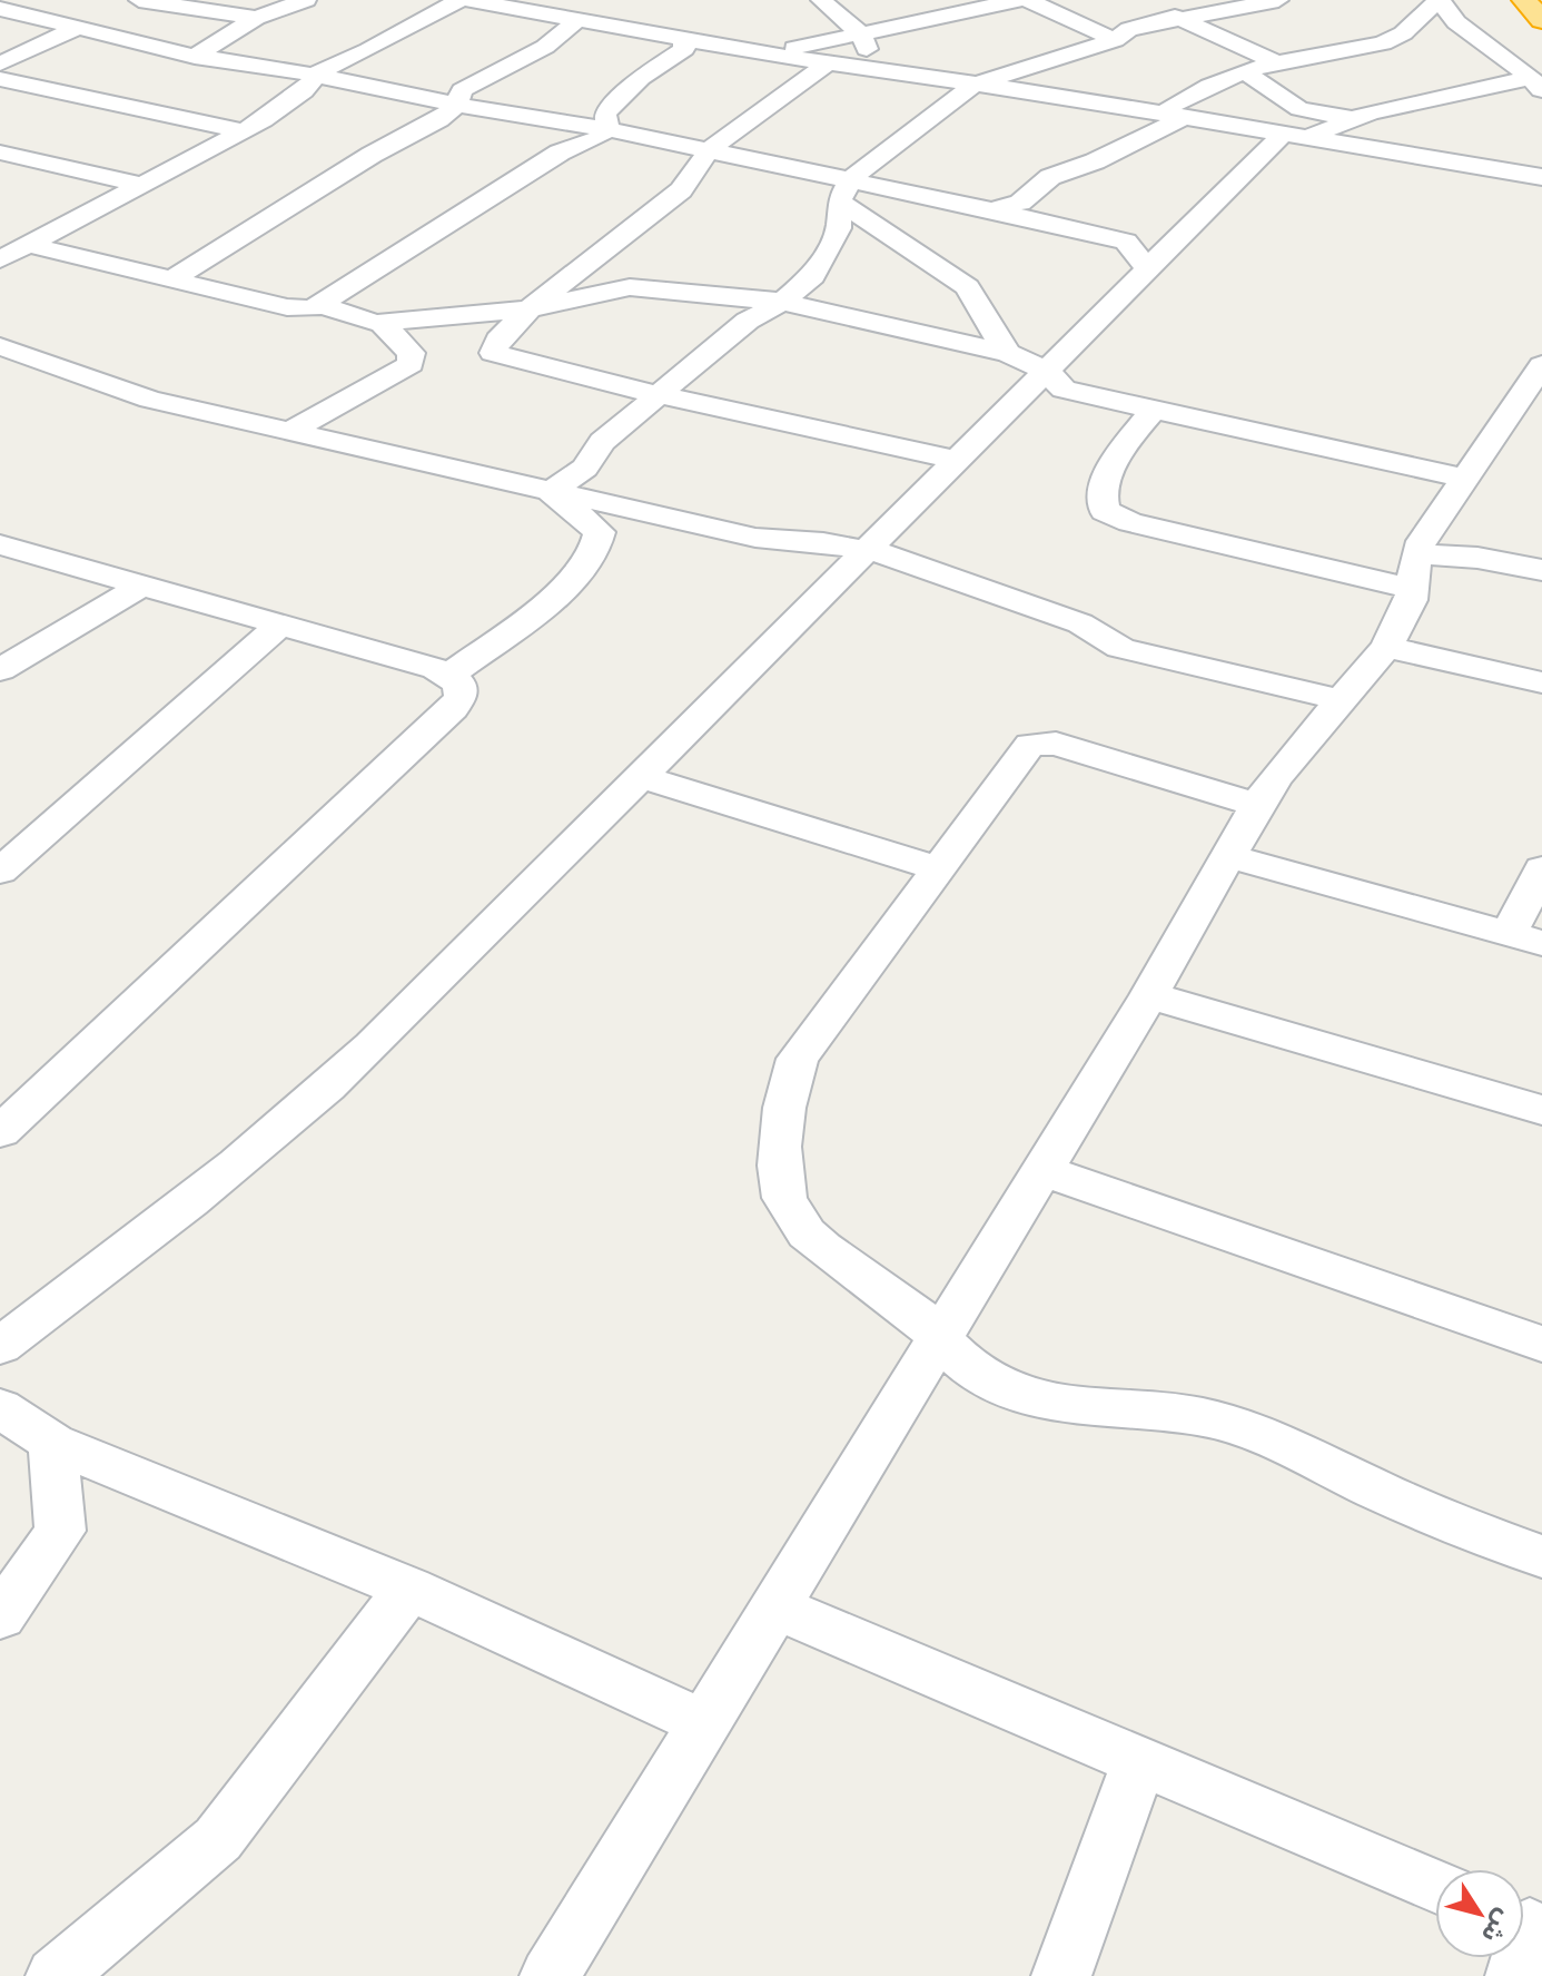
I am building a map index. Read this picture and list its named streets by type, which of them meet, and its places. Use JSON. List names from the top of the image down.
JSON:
{
  "north": "bottom right"
}
